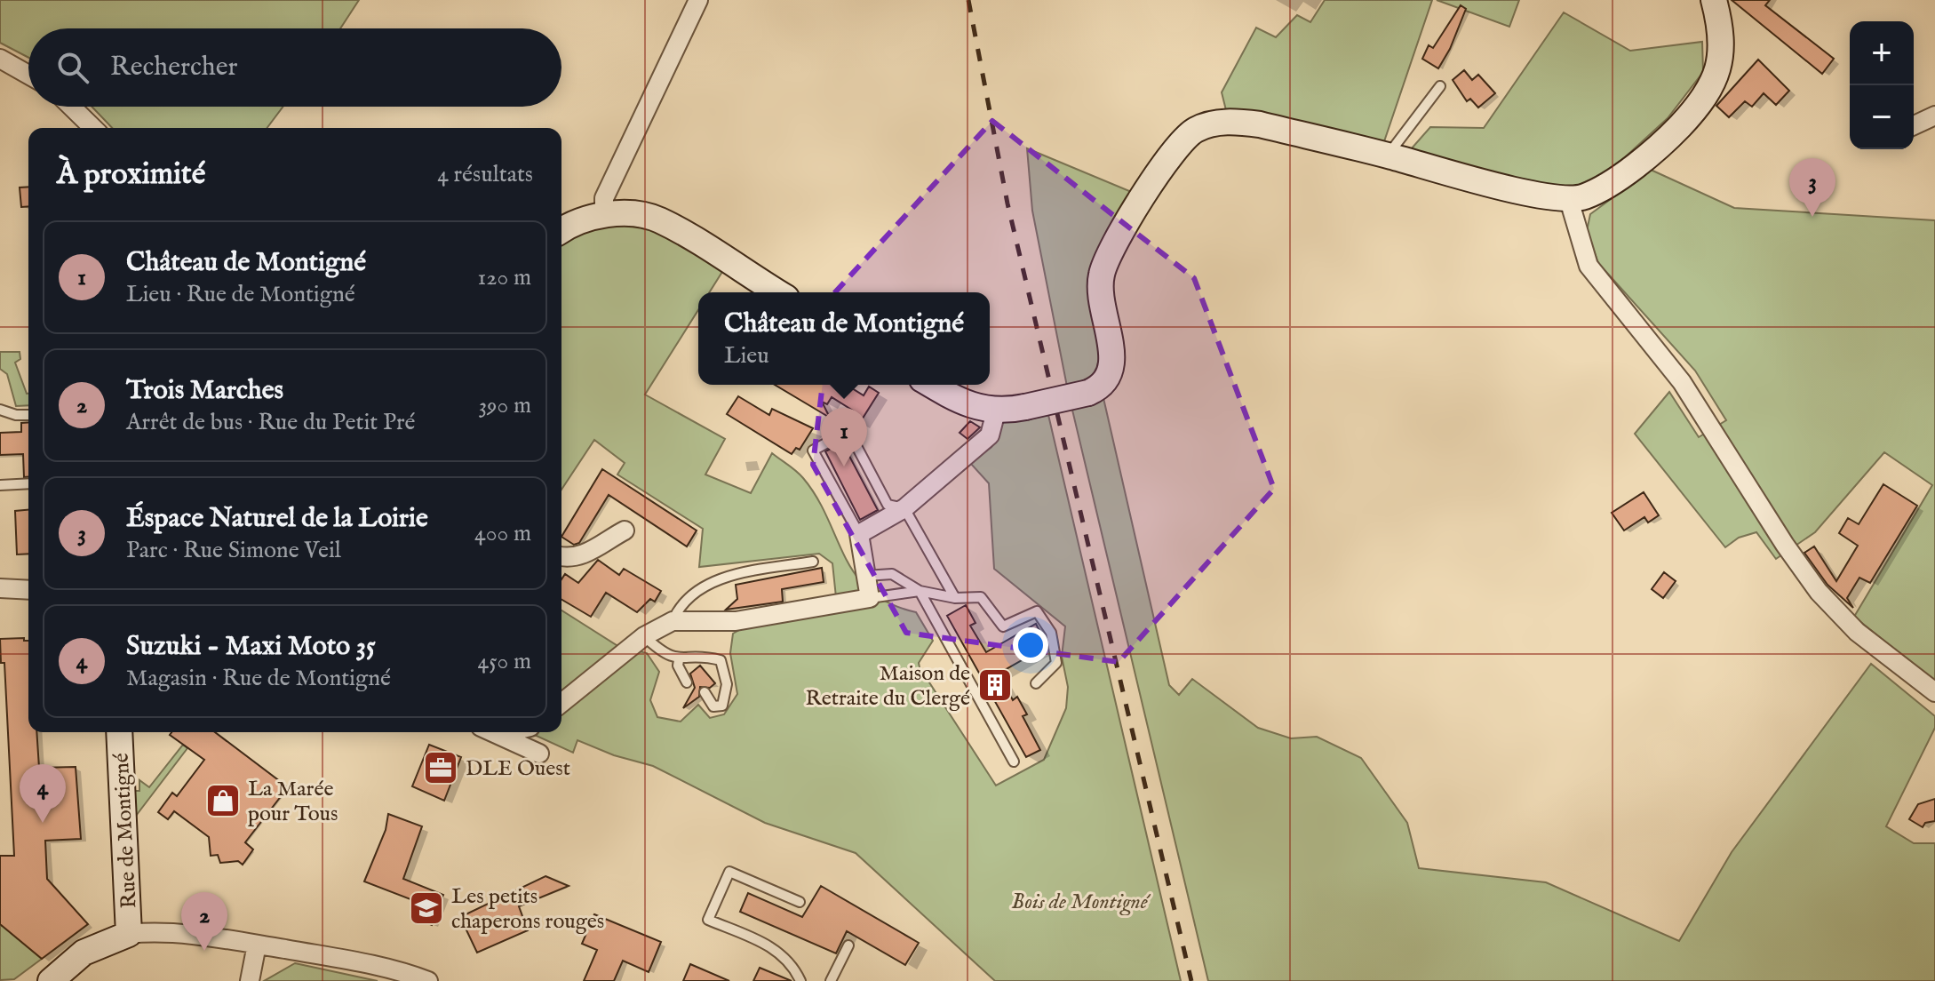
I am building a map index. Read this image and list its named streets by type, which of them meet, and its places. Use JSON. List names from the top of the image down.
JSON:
{
  "streets": {
    "street": ["Rue de Montigné"]
  },
  "parks": ["Bois de Montigné"],
  "places": {
    "building": ["Maison de Retraite du Clergé"],
    "office": ["DLE Ouest"],
    "shop": ["La Marée pour Tous"],
    "school or university": ["Les petits chaperons rouges"]
  },
  "page": {
    "map_buttons": ["+", "−"],
    "search": "Rechercher",
    "heading": ["À proximité", "4 résultats"],
    "pins": [
      "3",
      "1",
      "4",
      "2"
    ],
    "list": [
      {
        "mark": "1",
        "name": "Château de Montigné",
        "note": "Lieu · Rue de Montigné",
        "value": "120 m"
      },
      {
        "mark": "2",
        "name": "Trois Marches",
        "note": "Arrêt de bus · Rue du Petit Pré",
        "value": "390 m"
      },
      {
        "mark": "3",
        "name": "Éspace Naturel de la Loirie",
        "note": "Parc · Rue Simone Veil",
        "value": "400 m"
      },
      {
        "mark": "4",
        "name": "Suzuki - Maxi Moto 35",
        "note": "Magasin · Rue de Montigné",
        "value": "450 m"
      }
    ],
    "popup": ["Château de Montigné", "Lieu"]
  }
}
